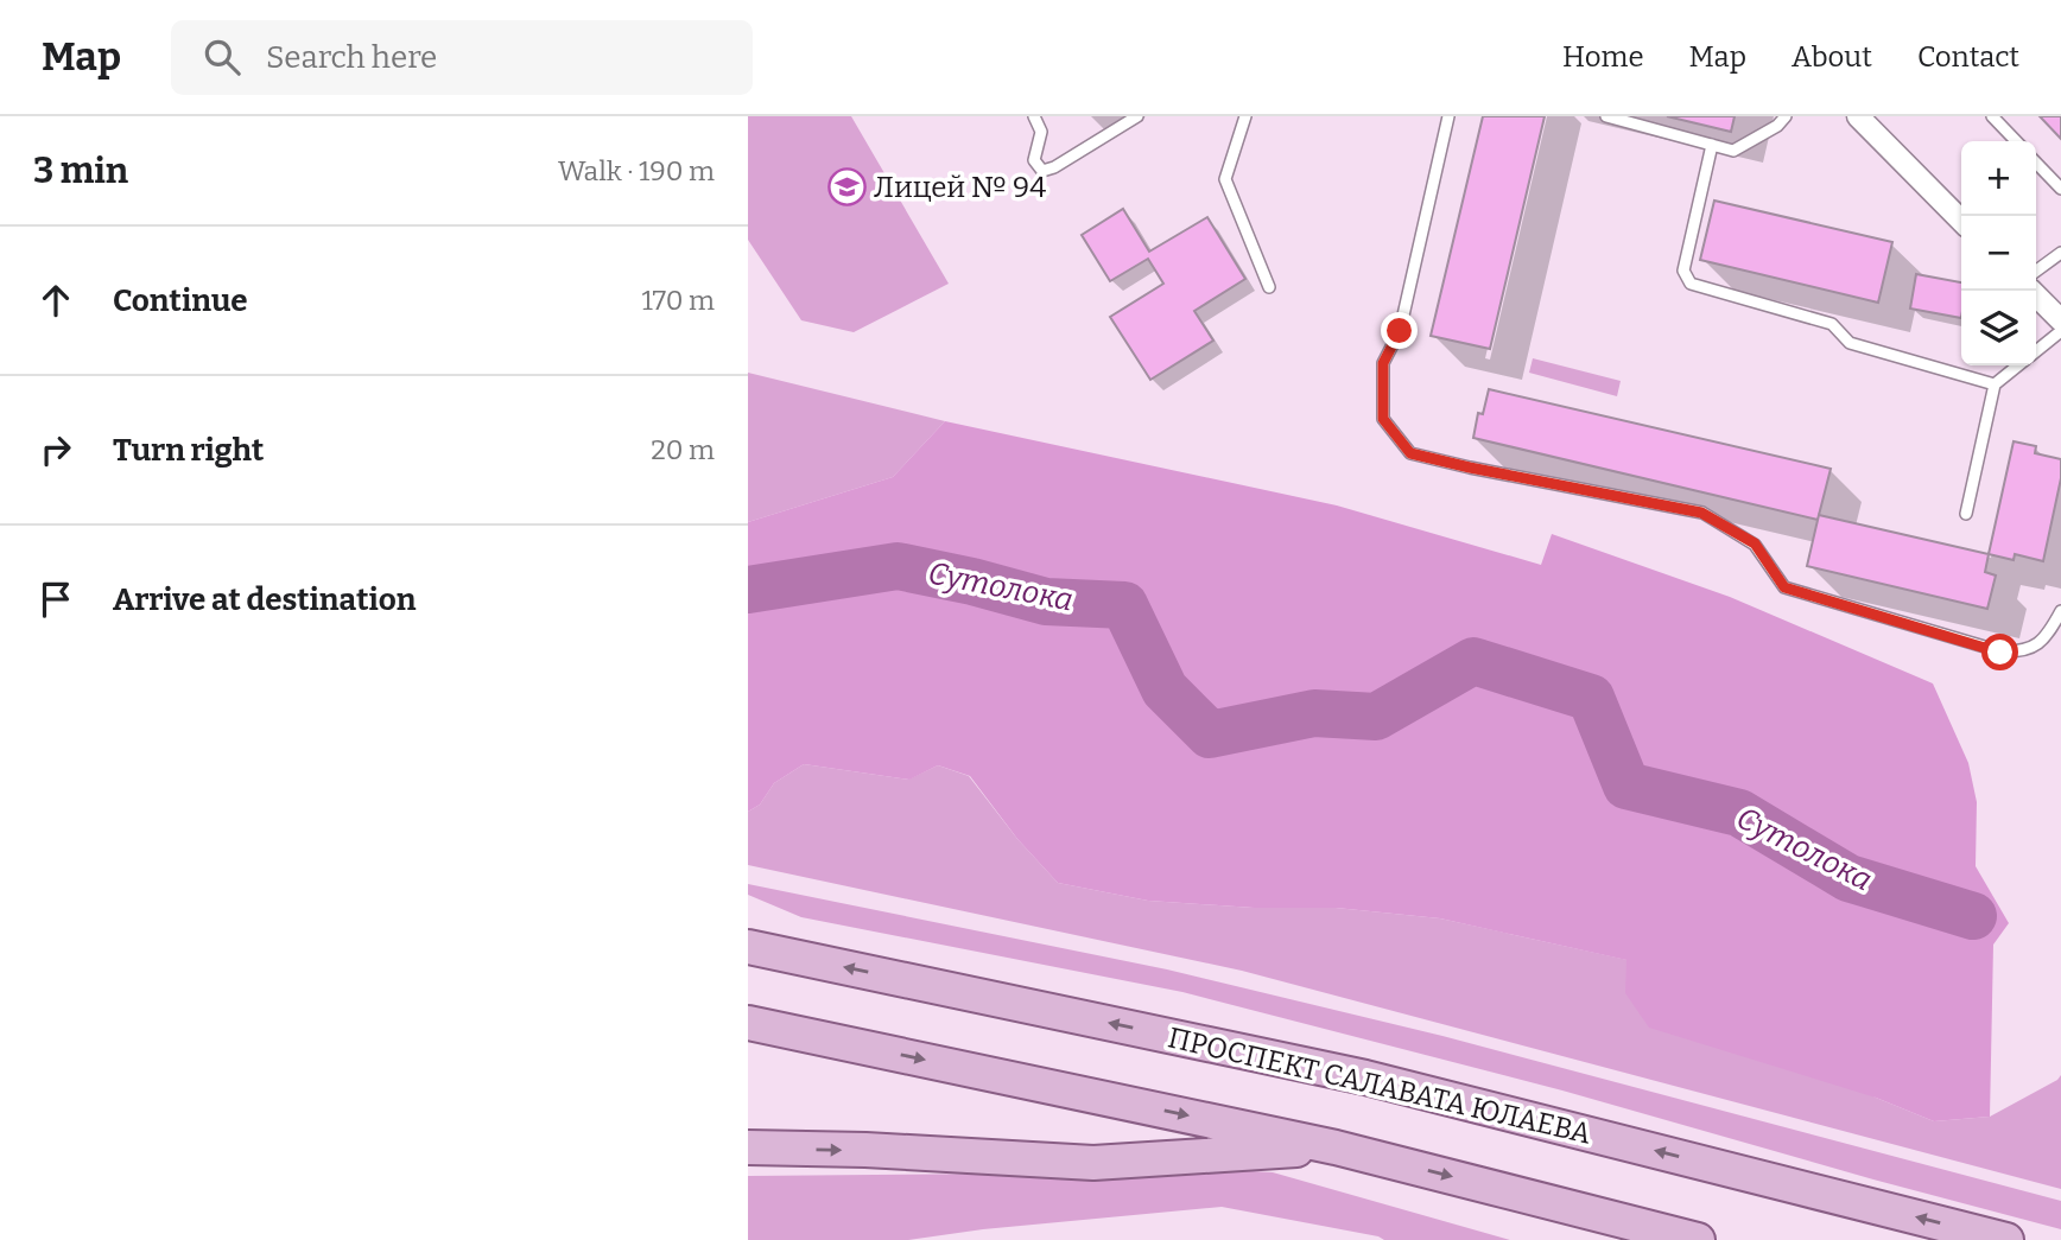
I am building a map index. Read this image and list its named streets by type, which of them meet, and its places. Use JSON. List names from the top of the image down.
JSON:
{
  "streets": {
    "main road": ["ПРОСПЕКТ САЛАВАТА ЮЛАЕВА"]
  },
  "water": ["Сутолока"],
  "places": {
    "school or university": ["Лицей № 94"]
  },
  "page": {
    "header": "Map",
    "search": "Search here",
    "nav": [
      "Home",
      "Map",
      "About",
      "Contact"
    ],
    "heading": ["3 min", "Walk · 190 m"],
    "map_buttons": ["+", "−"],
    "list": [
      ["Continue", "170 m"],
      ["Turn right", "20 m"],
      "Arrive at destination"
    ]
  }
}
